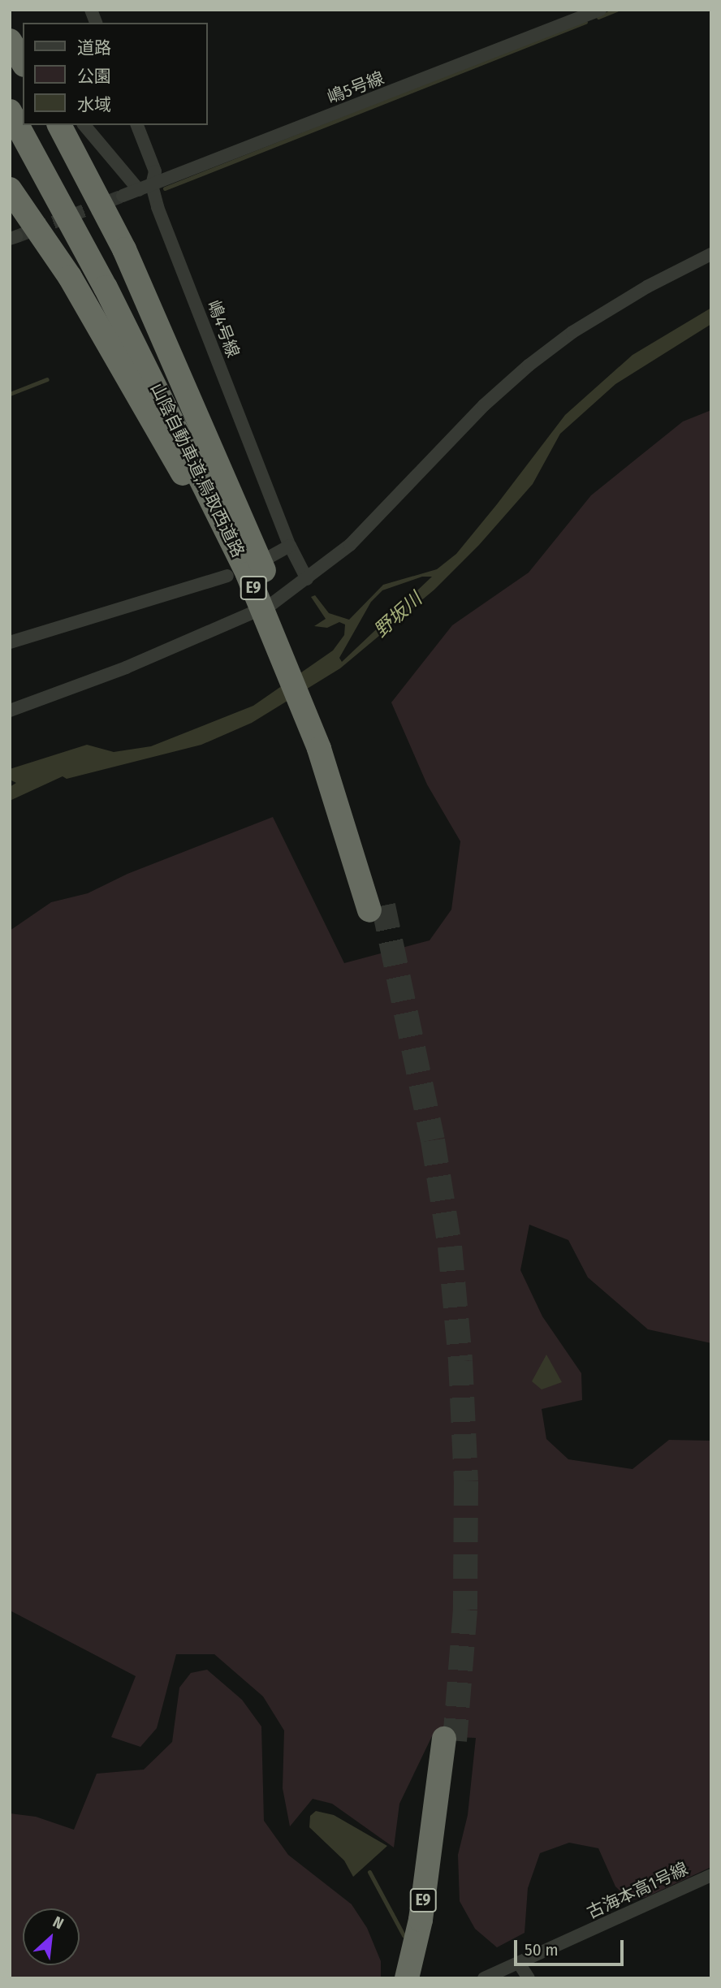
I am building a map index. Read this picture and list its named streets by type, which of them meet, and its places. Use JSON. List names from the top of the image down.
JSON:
{
  "streets": {
    "highway": ["山陰自動車道;鳥取西道路", "E9"],
    "street": ["嶋5号線", "嶋4号線", "古海本高1号線"]
  },
  "crossings": [
    ["嶋5号線", "嶋4号線"]
  ],
  "water": ["野坂川"],
  "legend": ["道路", "公園", "水域"],
  "scale_bar": "50 m",
  "north": "top right"
}
